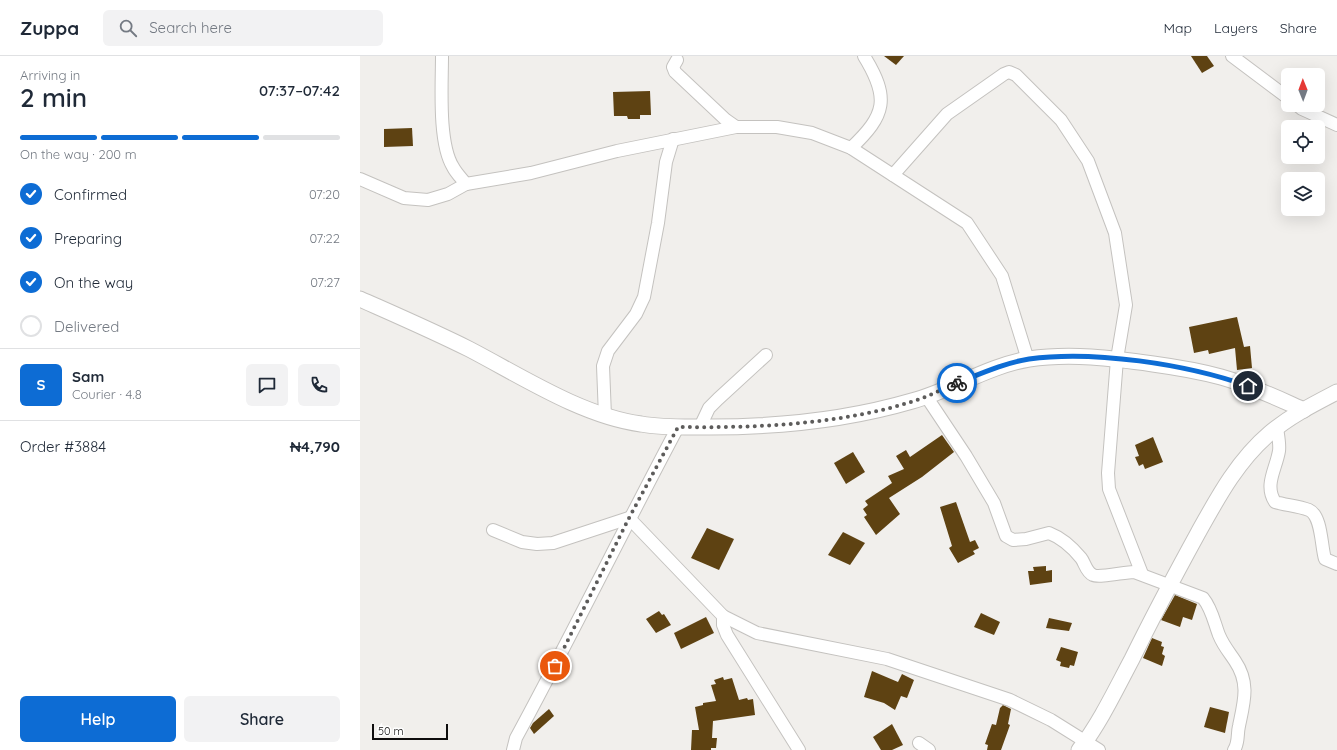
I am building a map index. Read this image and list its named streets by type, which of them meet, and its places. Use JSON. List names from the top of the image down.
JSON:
{
  "scale_bar": "50 m",
  "north": "top",
  "page": {
    "header": "Zuppa",
    "search": "Search here",
    "nav": ["Map", "Layers", "Share"],
    "heading": ["2 min", "Arriving in", "07:37–07:42"],
    "panel": [
      "Sam",
      "Courier · 4.8",
      "Order #3884",
      "₦4,790"
    ],
    "bar": "On the way · 200 m",
    "list": [
      ["Confirmed", "07:20"],
      ["Preparing", "07:22"],
      ["On the way", "07:27"],
      "Delivered"
    ],
    "round": "S",
    "buttons": ["Help", "Share"],
    "scale": "50 m"
  }
}
